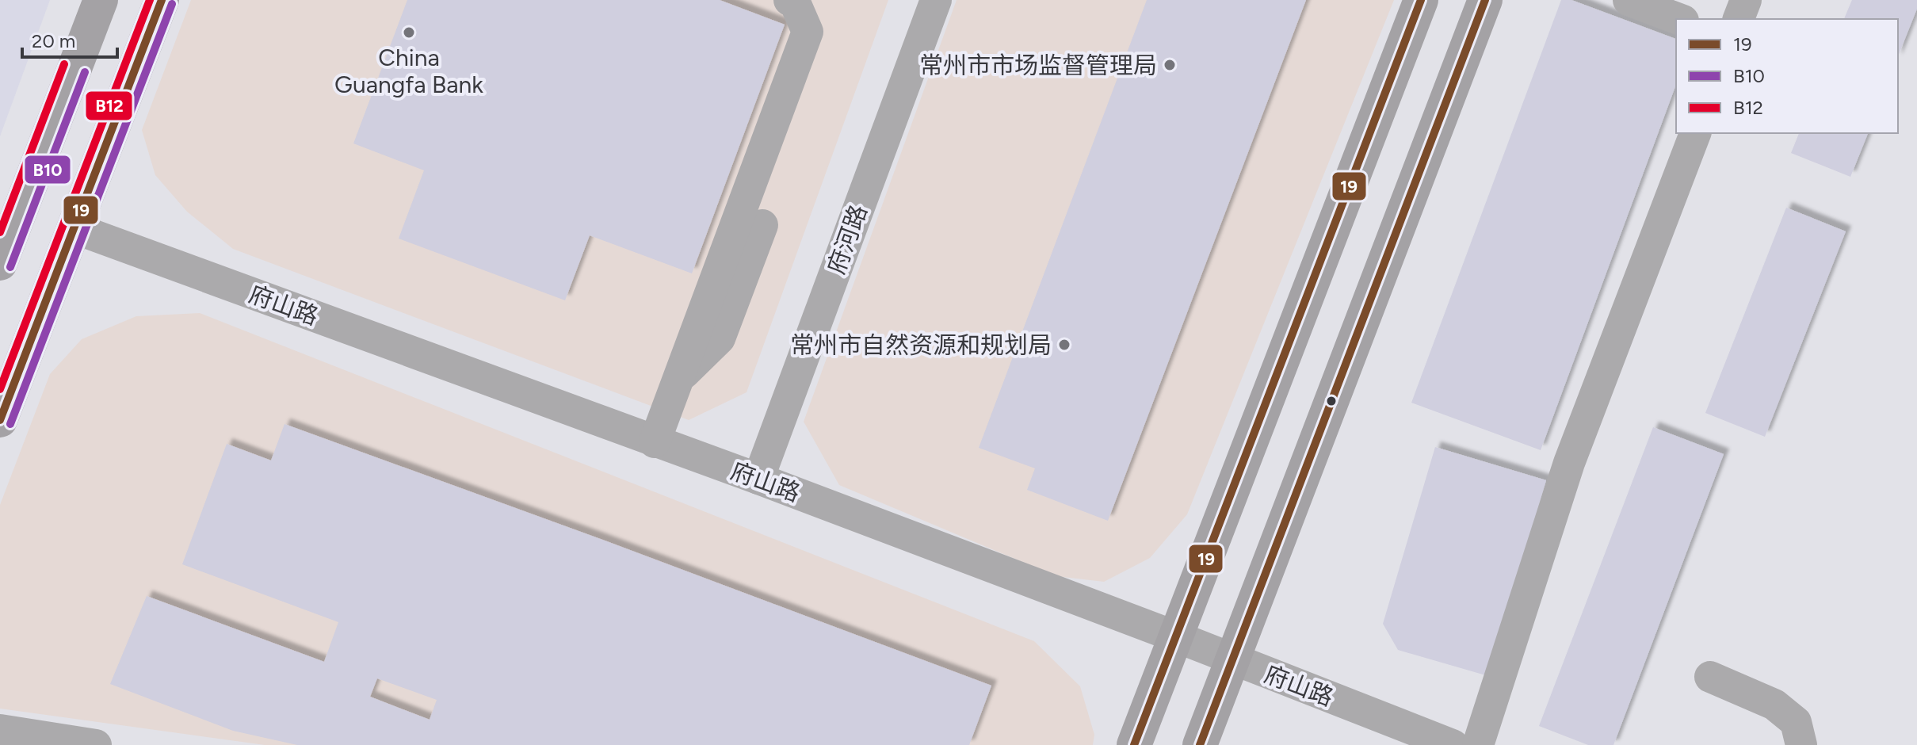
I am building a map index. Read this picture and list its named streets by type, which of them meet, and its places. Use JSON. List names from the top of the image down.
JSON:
{
  "streets": {
    "street": ["府河路", "府山路"]
  },
  "crossings": [
    ["府河路", "府山路"]
  ],
  "places": ["China Guangfa Bank", "常州市市场监督管理局", "常州市自然资源和规划局"],
  "lines": ["transit line 19", "transit line B12", "transit line B10"],
  "legend": ["19", "B10", "B12"],
  "scale_bar": "20 m"
}
